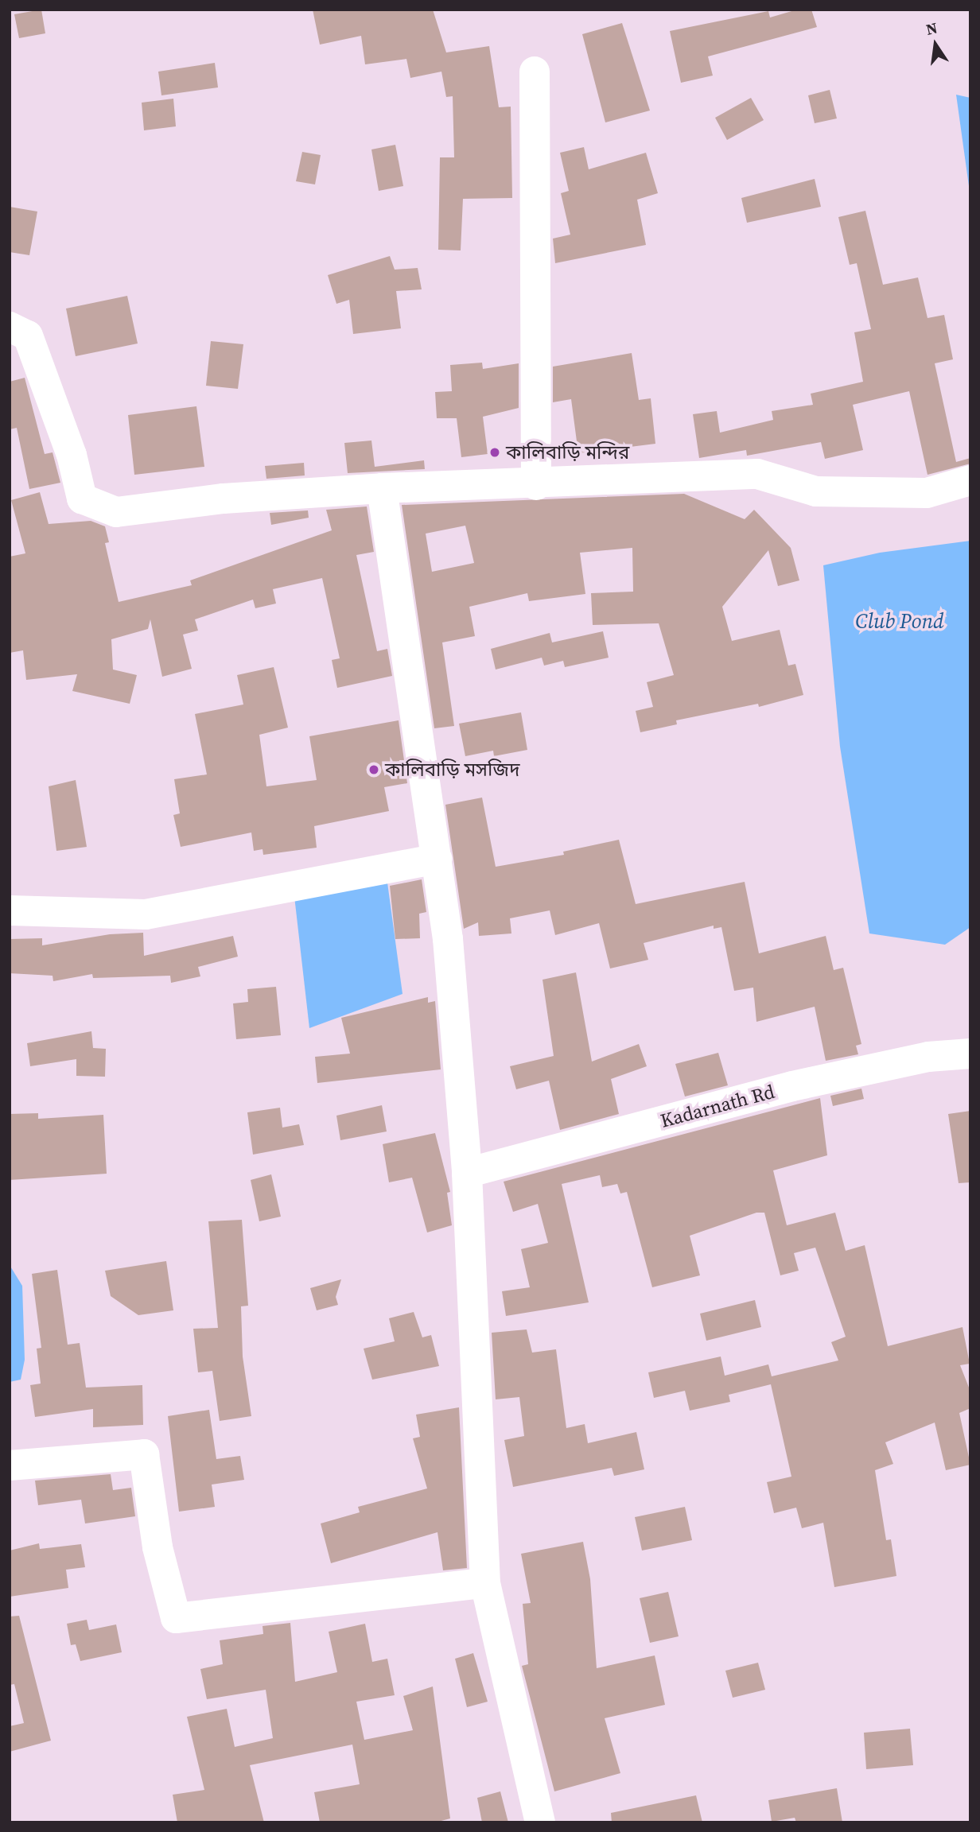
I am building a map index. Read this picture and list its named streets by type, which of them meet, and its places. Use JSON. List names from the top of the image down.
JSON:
{
  "streets": {
    "street": ["Kadarnath Rd"]
  },
  "water": ["Club Pond"],
  "places": ["কালিবাড়ি মন্দির", "কালিবাড়ি মসজিদ"],
  "north": "top"
}
